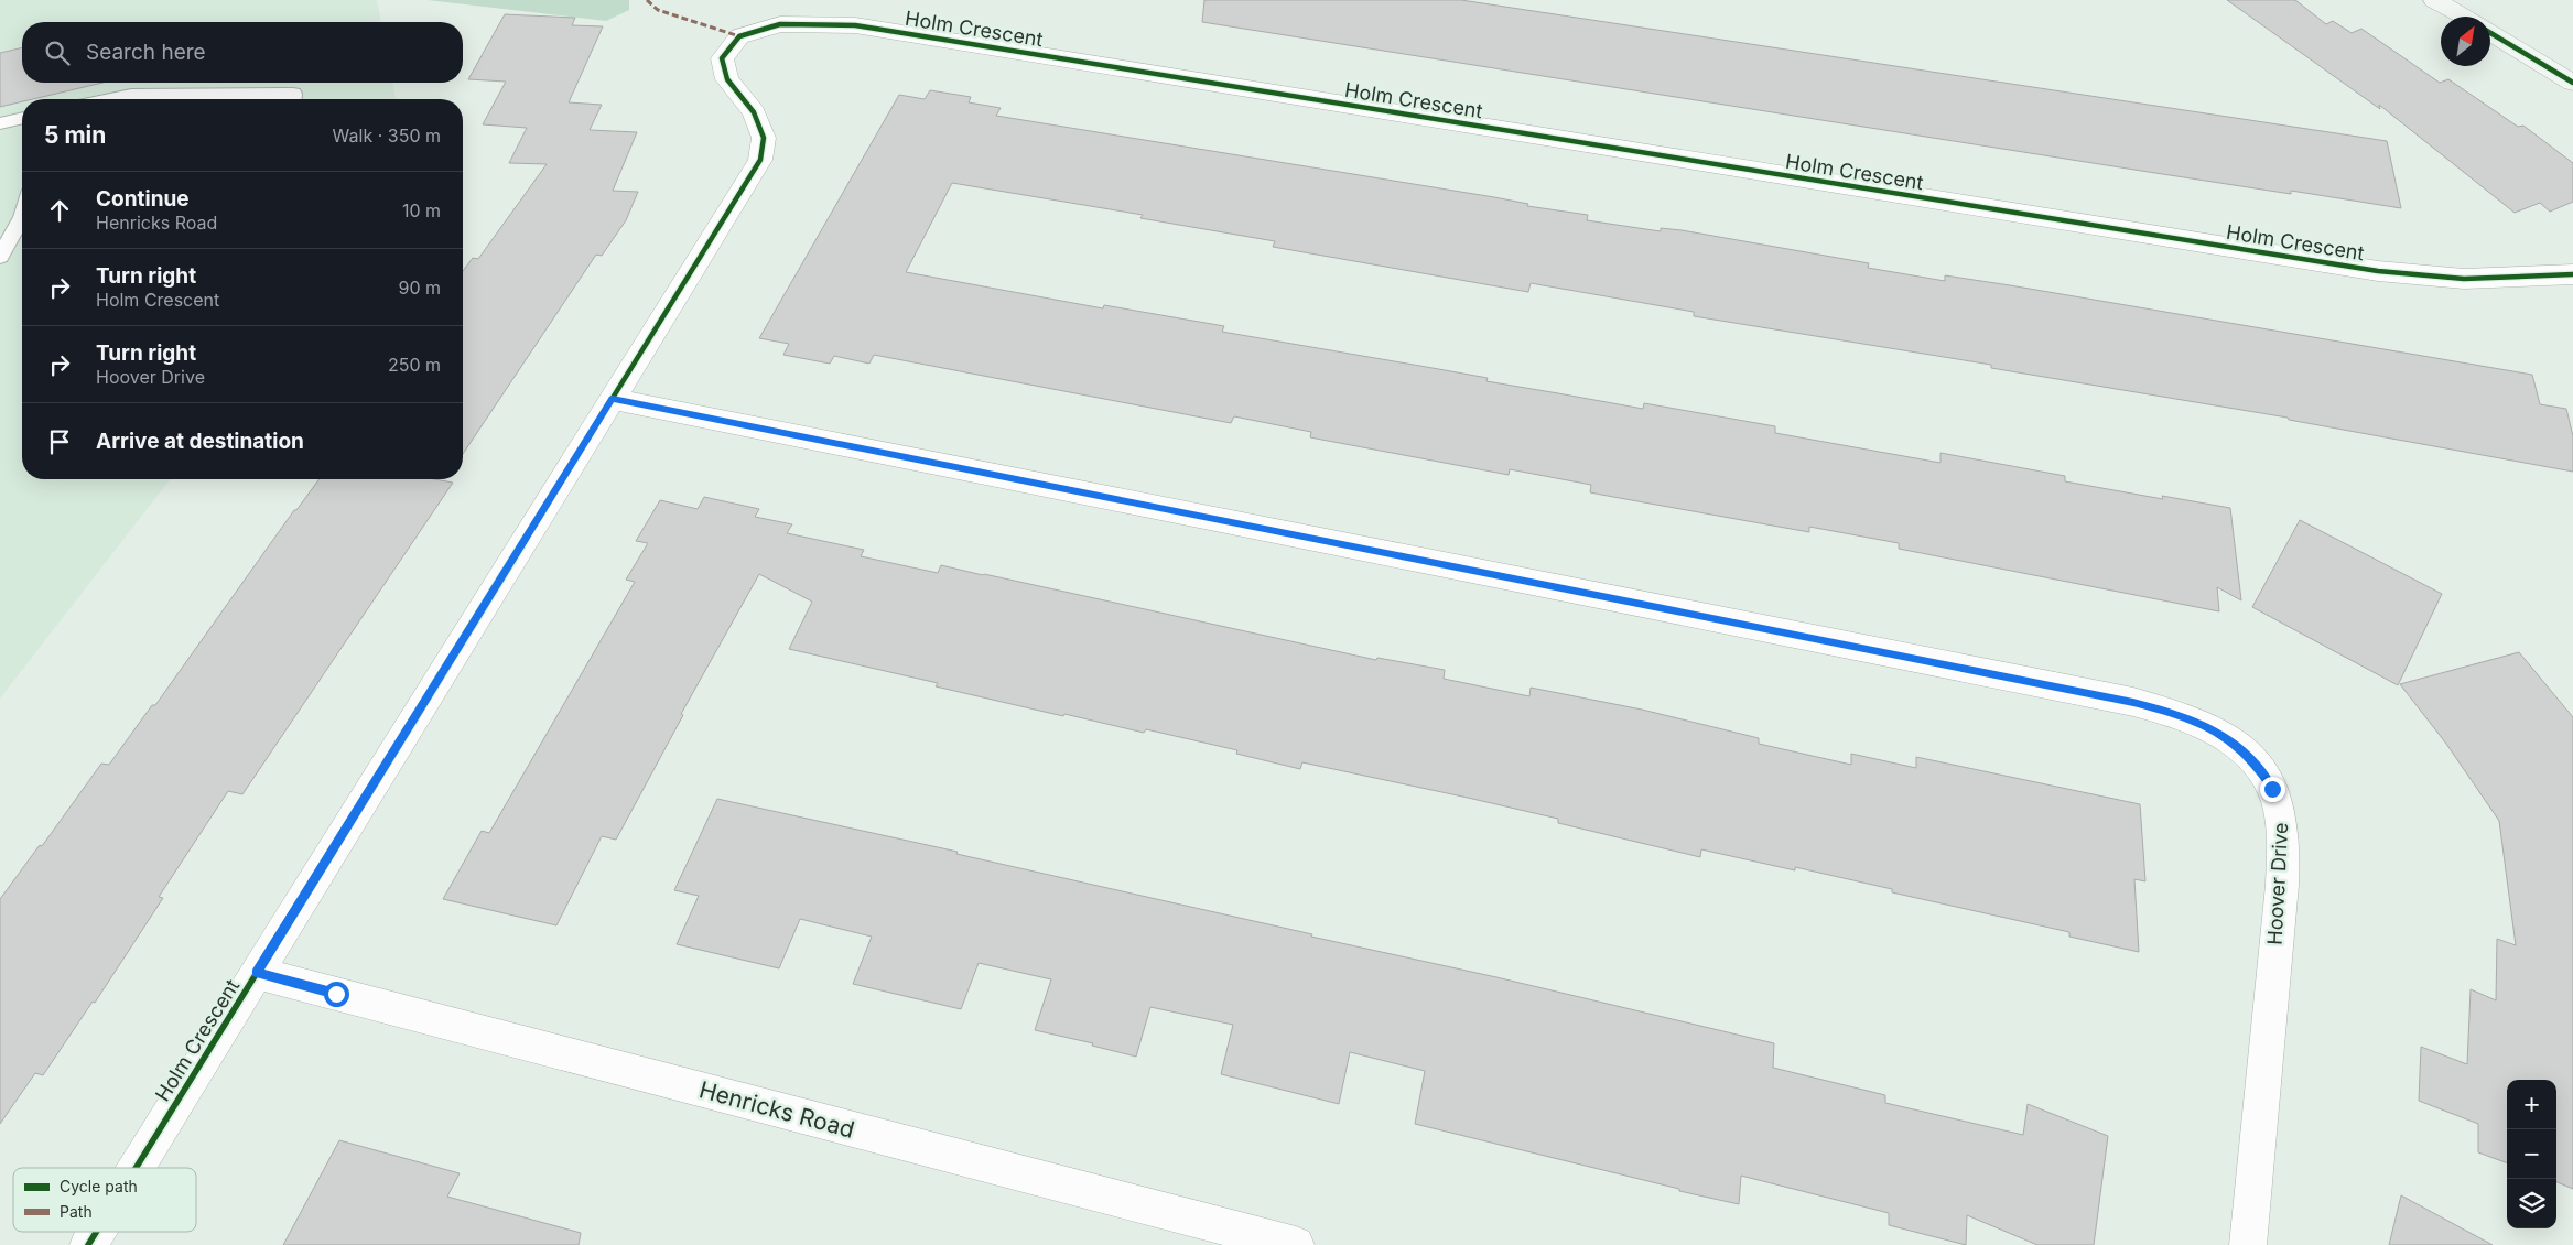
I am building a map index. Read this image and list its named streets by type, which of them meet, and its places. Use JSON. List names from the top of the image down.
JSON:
{
  "streets": {
    "street": ["Holm Crescent", "Hoover Drive", "Henricks Road"]
  },
  "crossings": [
    ["Holm Crescent", "Hoover Drive"],
    ["Holm Crescent", "Henricks Road"]
  ],
  "legend": ["Cycle path", "Path"],
  "north": "top right",
  "page": {
    "search": "Search here",
    "heading": ["5 min", "Walk · 350 m"],
    "list": [
      ["Continue", "Henricks Road", "10 m"],
      ["Turn right", "Holm Crescent", "90 m"],
      ["Turn right", "Hoover Drive", "250 m"],
      "Arrive at destination"
    ],
    "map_buttons": ["+", "−"]
  }
}
